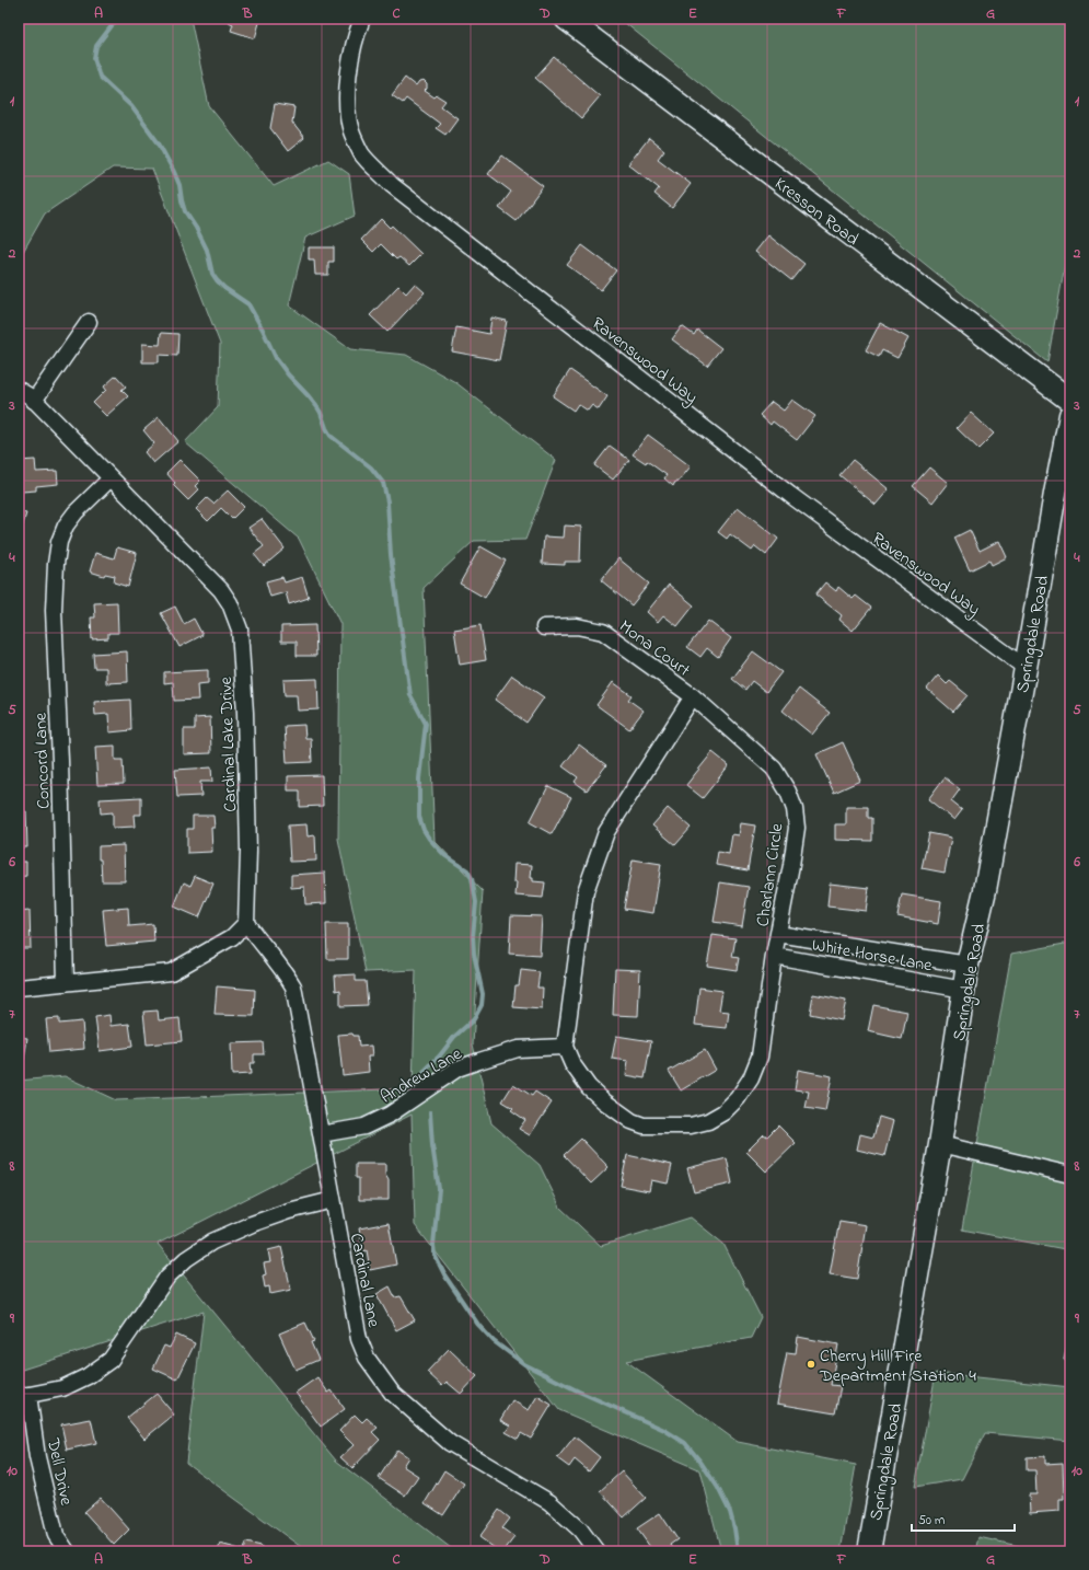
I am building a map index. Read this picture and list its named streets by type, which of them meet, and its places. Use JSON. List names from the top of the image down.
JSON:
{
  "streets": {
    "main road": ["Kresson Road", "Springdale Road"],
    "street": [
      "Ravenswood Way",
      "Mona Court",
      "Cardinal Lake Drive",
      "Concord Lane",
      "Charlann Circle",
      "White Horse Lane",
      "Andrew Lane",
      "Cardinal Lane",
      "Dell Drive"
    ]
  },
  "crossings": [
    ["Ravenswood Way", "Springdale Road"],
    ["Springdale Road", "White Horse Lane"],
    ["Mona Court", "Charlann Circle"],
    ["Cardinal Lake Drive", "Concord Lane"],
    ["Cardinal Lake Drive", "Cardinal Lane"],
    ["Charlann Circle", "White Horse Lane"],
    ["Charlann Circle", "Andrew Lane"],
    ["Andrew Lane", "Cardinal Lane"]
  ],
  "places": ["Cherry Hill Fire Department Station 4"],
  "scale_bar": "50 m",
  "grid": {
    "columns": [
      "A",
      "B",
      "C",
      "D",
      "E",
      "F",
      "G"
    ],
    "rows": [
      "1",
      "2",
      "3",
      "4",
      "5",
      "6",
      "7",
      "8",
      "9",
      "10"
    ]
  }
}
